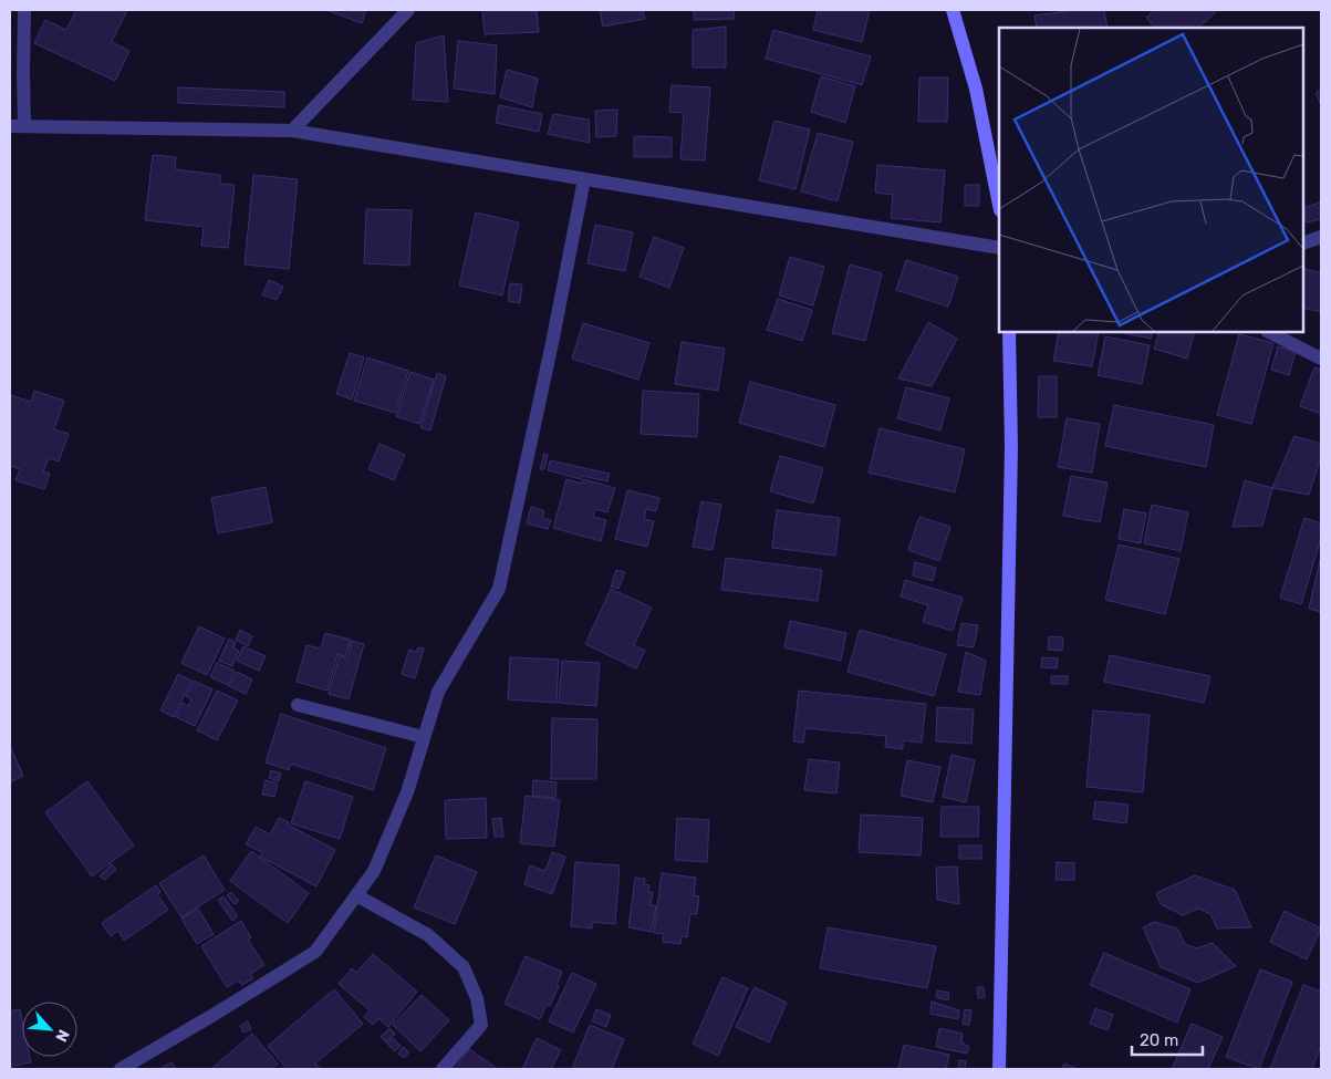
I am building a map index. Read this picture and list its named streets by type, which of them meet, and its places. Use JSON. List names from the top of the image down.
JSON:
{
  "scale_bar": "20 m",
  "north": "bottom right"
}
